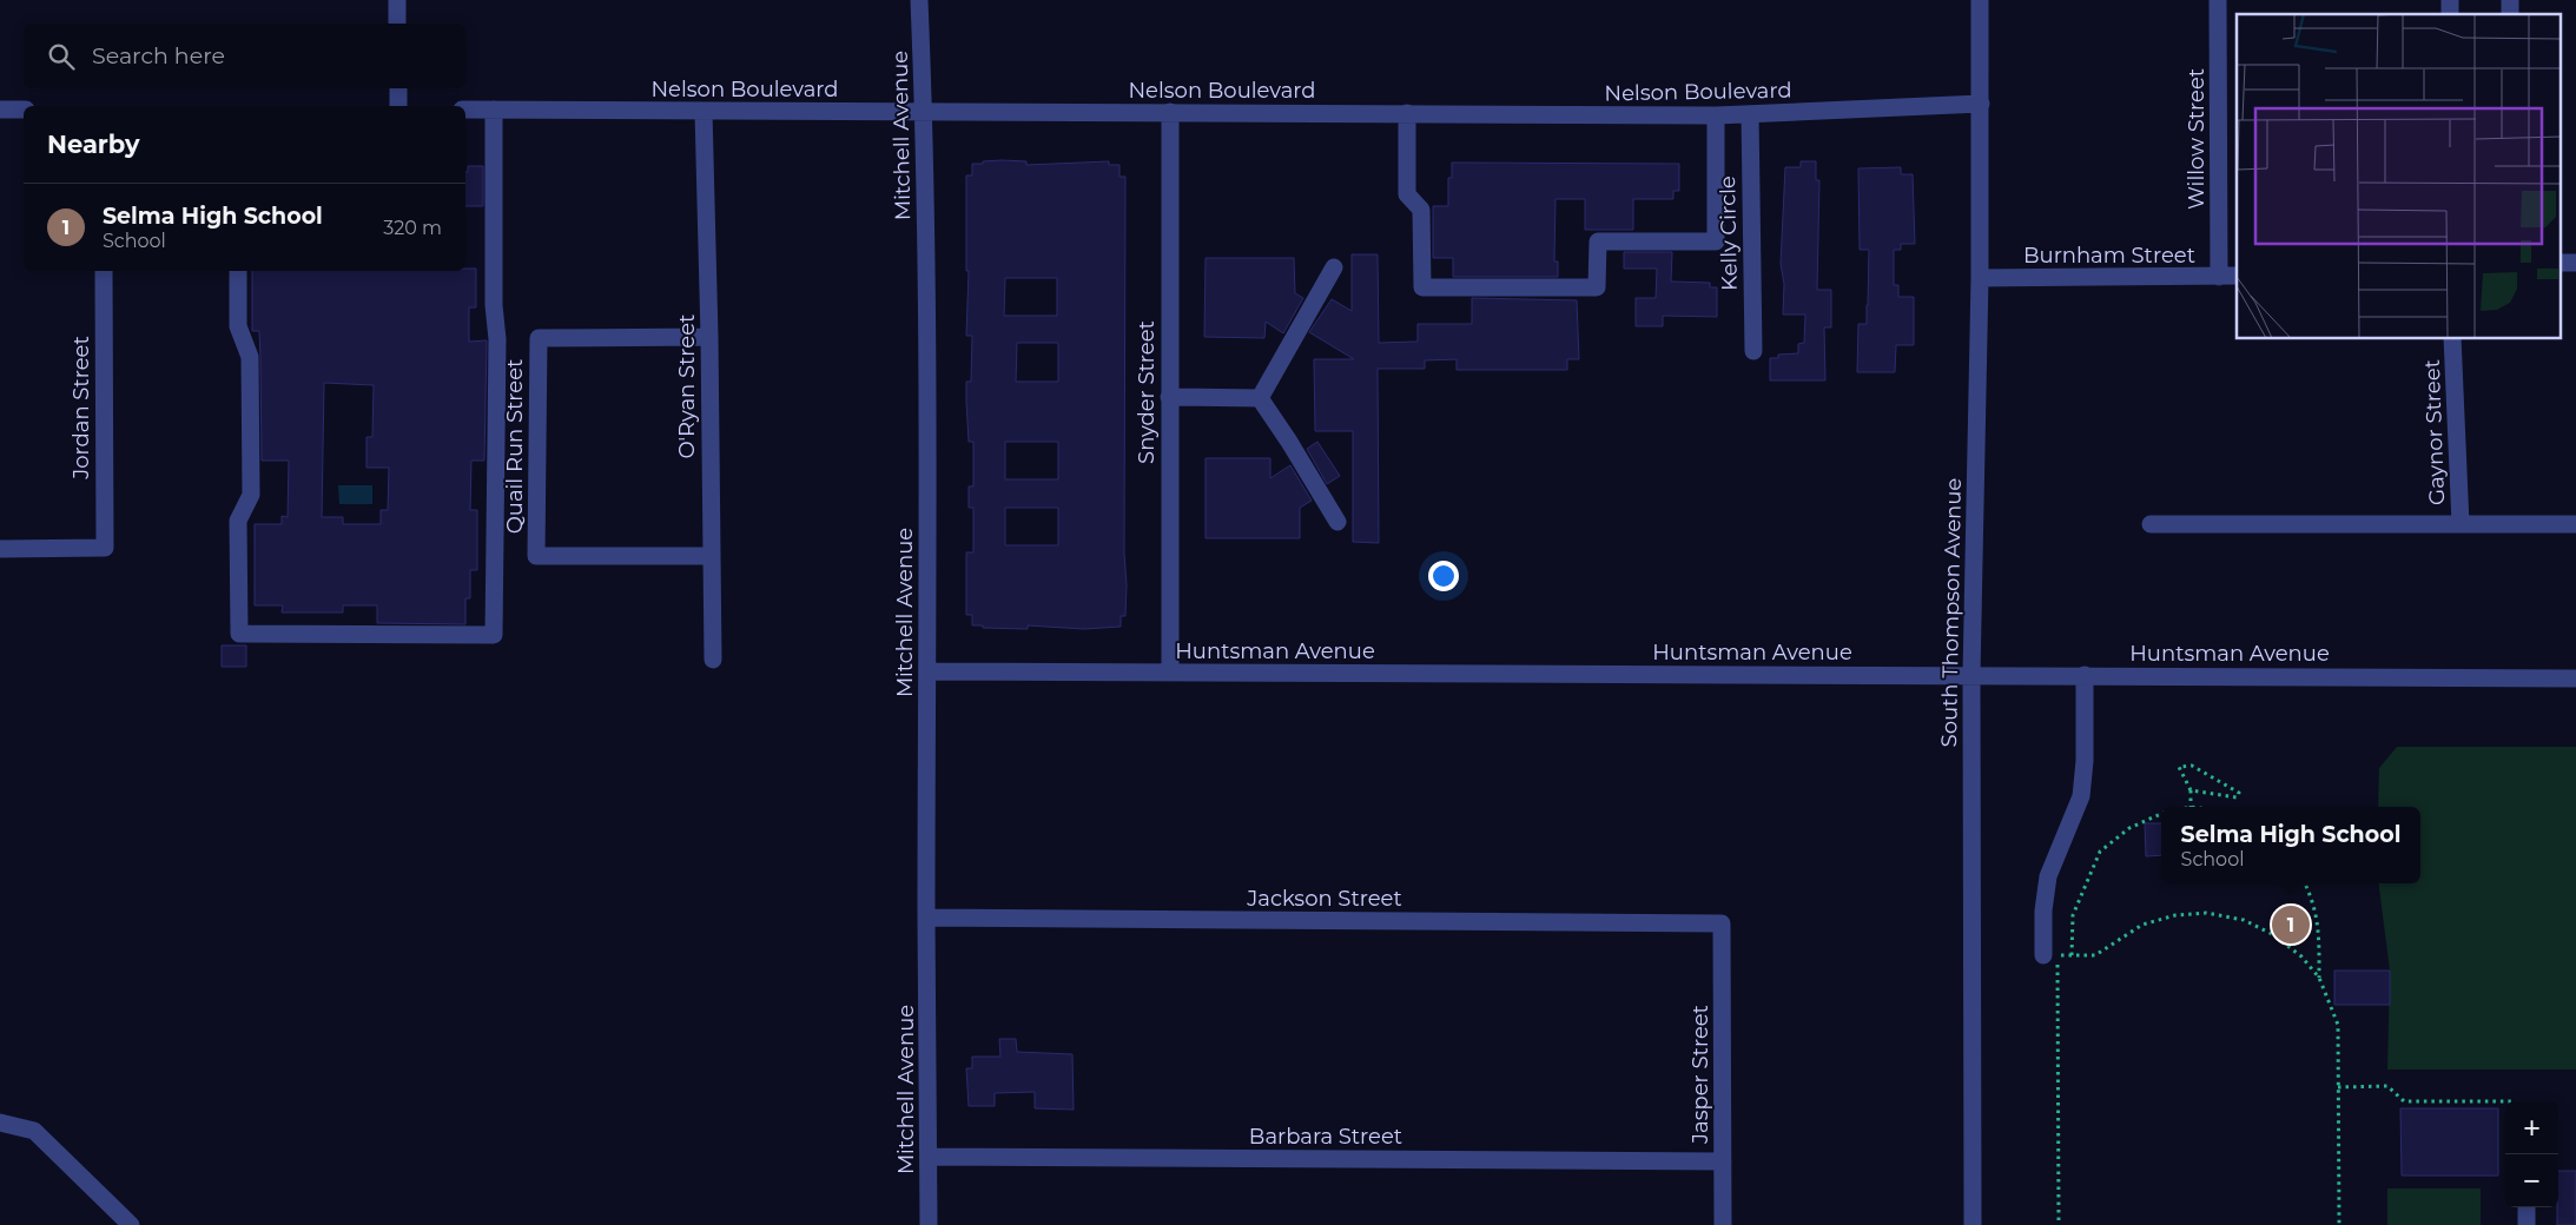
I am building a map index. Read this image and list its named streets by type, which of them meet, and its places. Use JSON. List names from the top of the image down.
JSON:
{
  "streets": {
    "street": [
      "Nelson Boulevard",
      "Mitchell Avenue",
      "Willow Street",
      "Kelly Circle",
      "Burnham Street",
      "O'Ryan Street",
      "Snyder Street",
      "Jordan Street",
      "Gaynor Street",
      "Quail Run Street",
      "South Thompson Avenue",
      "Huntsman Avenue",
      "Jackson Street",
      "Jasper Street",
      "Barbara Street"
    ]
  },
  "crossings": [
    ["Nelson Boulevard", "Mitchell Avenue"],
    ["Nelson Boulevard", "Kelly Circle"],
    ["Nelson Boulevard", "O'Ryan Street"],
    ["Nelson Boulevard", "Snyder Street"],
    ["Nelson Boulevard", "South Thompson Avenue"],
    ["Mitchell Avenue", "Huntsman Avenue"],
    ["Mitchell Avenue", "Jackson Street"],
    ["Mitchell Avenue", "Barbara Street"],
    ["Willow Street", "Burnham Street"],
    ["Burnham Street", "South Thompson Avenue"],
    ["O'Ryan Street", "Quail Run Street"],
    ["Snyder Street", "Huntsman Avenue"],
    ["South Thompson Avenue", "Huntsman Avenue"],
    ["Jackson Street", "Jasper Street"],
    ["Jasper Street", "Barbara Street"]
  ],
  "page": {
    "search": "Search here",
    "heading": "Nearby",
    "list": [
      {
        "mark": "1",
        "name": "Selma High School",
        "note": "School",
        "value": "320 m"
      }
    ],
    "popup": ["Selma High School", "School"],
    "pins": "1",
    "map_buttons": ["+", "−"]
  }
}
